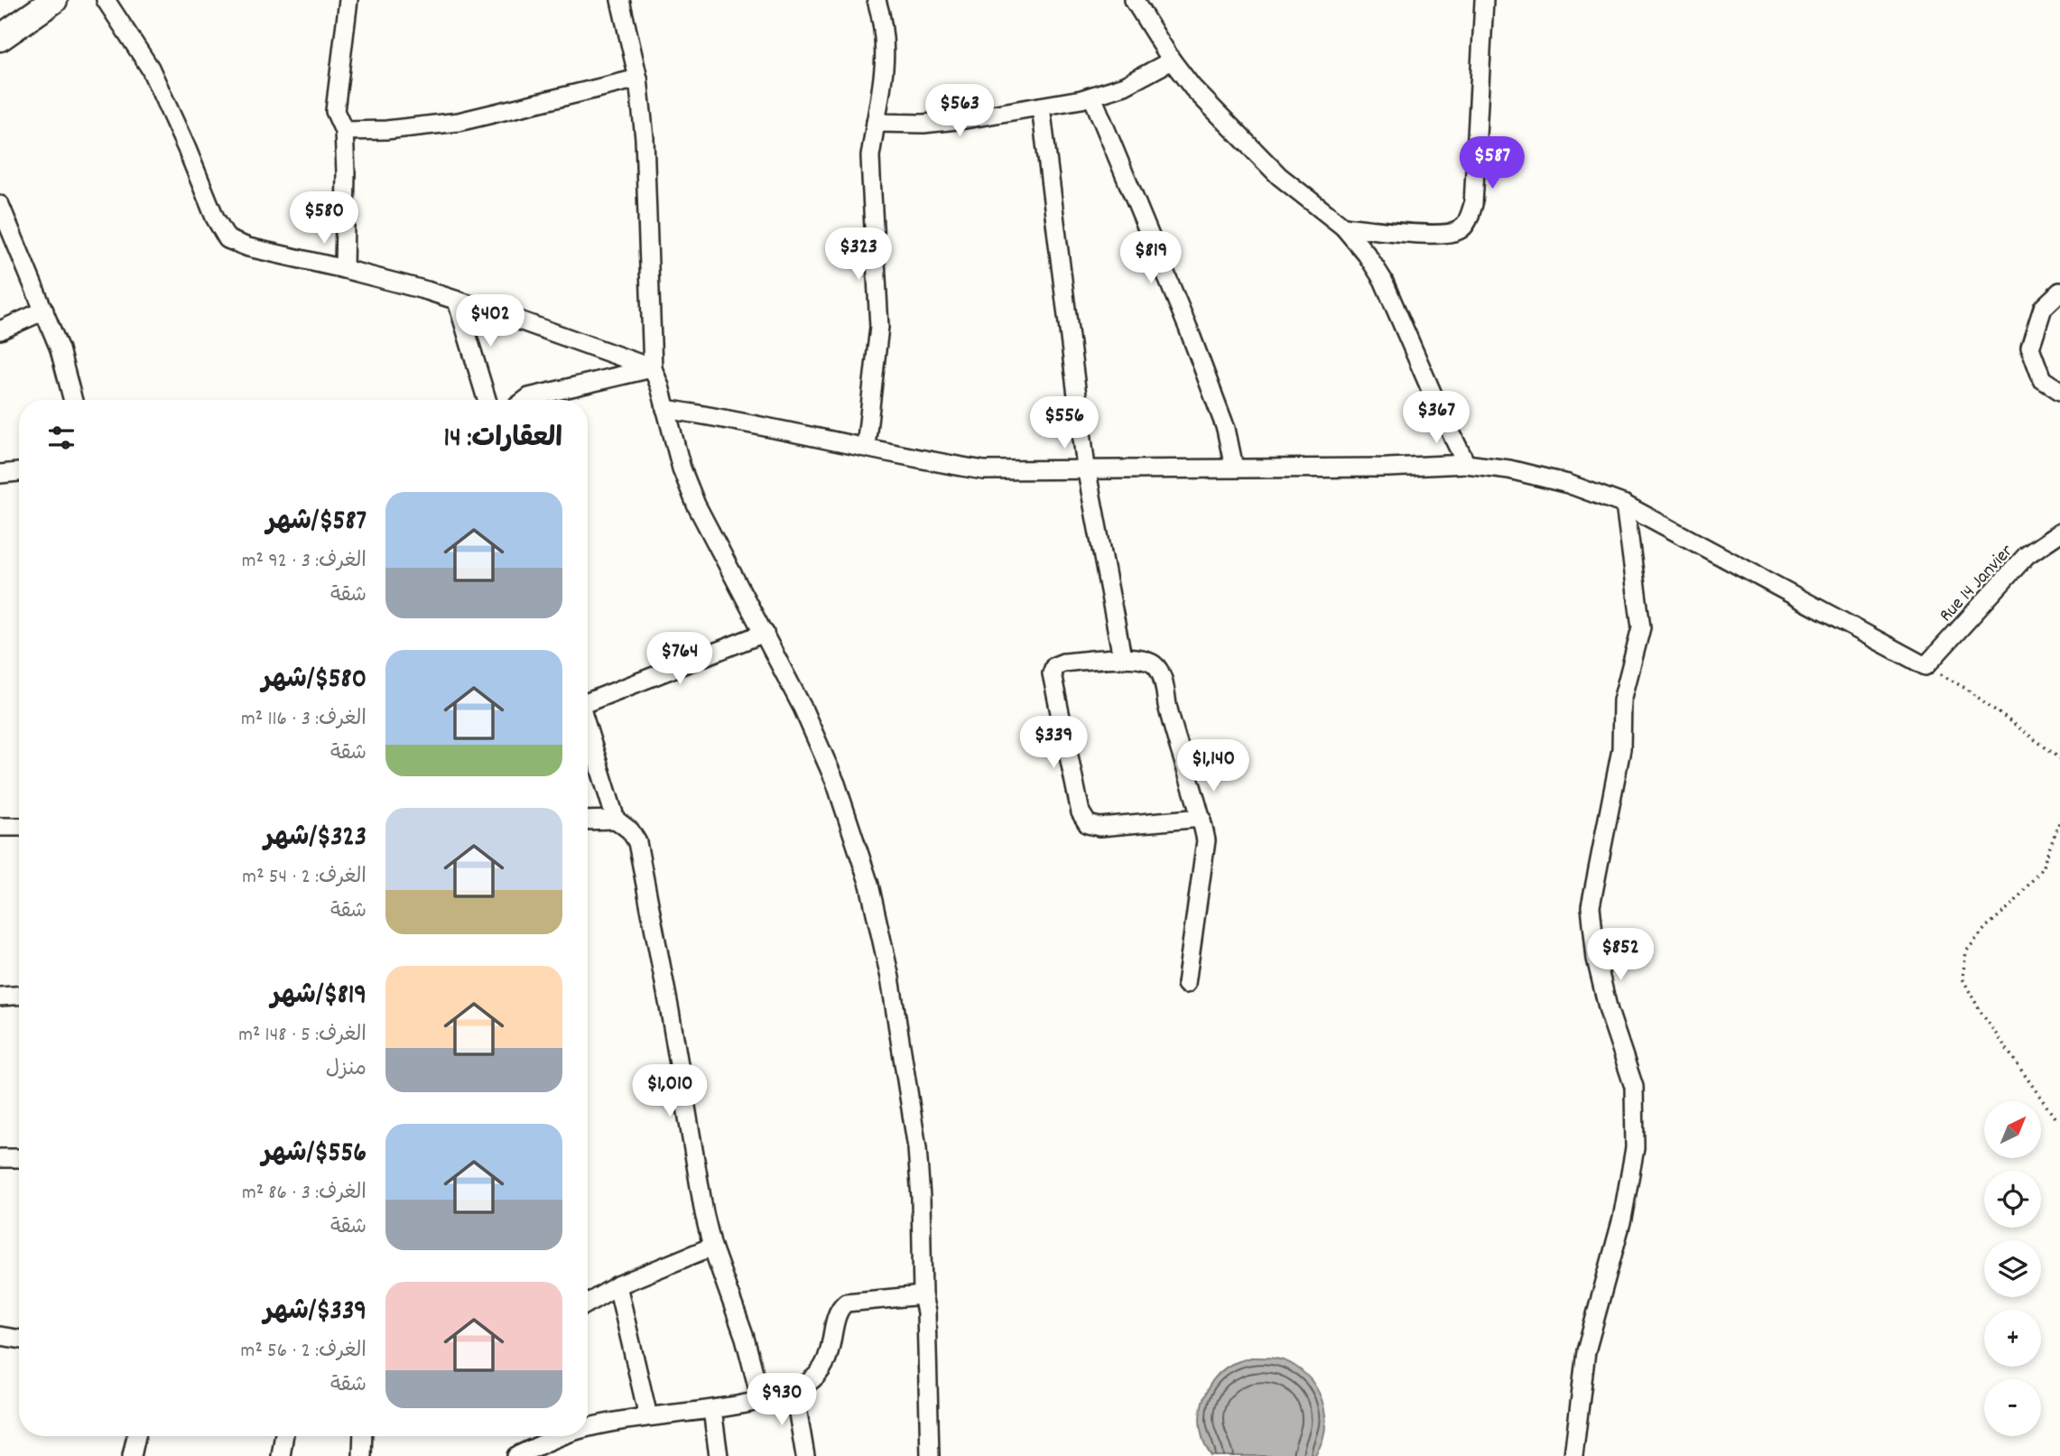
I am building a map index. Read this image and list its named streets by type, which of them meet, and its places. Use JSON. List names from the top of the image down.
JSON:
{
  "streets": {
    "street": ["Rue 14 Janvier"]
  },
  "north": "top right",
  "page": {
    "price": [
      "$563",
      "$587",
      "$580",
      "$323",
      "$819",
      "$402",
      "$367",
      "$556",
      "$764",
      "$339",
      "$1,140",
      "$852",
      "$1,010",
      "$930"
    ],
    "heading": "العقارات: 14",
    "list": [
      {
        "name": "$587/شهر",
        "note": "الغرف: 3 · 92 m² · شقة"
      },
      {
        "name": "$580/شهر",
        "note": "الغرف: 3 · 116 m² · شقة"
      },
      {
        "name": "$323/شهر",
        "note": "الغرف: 2 · 54 m² · شقة"
      },
      {
        "name": "$819/شهر",
        "note": "الغرف: 5 · 148 m² · منزل"
      },
      {
        "name": "$556/شهر",
        "note": "الغرف: 3 · 86 m² · شقة"
      },
      {
        "name": "$339/شهر",
        "note": "الغرف: 2 · 56 m² · شقة"
      }
    ],
    "map_buttons": ["+", "−"]
  }
}
